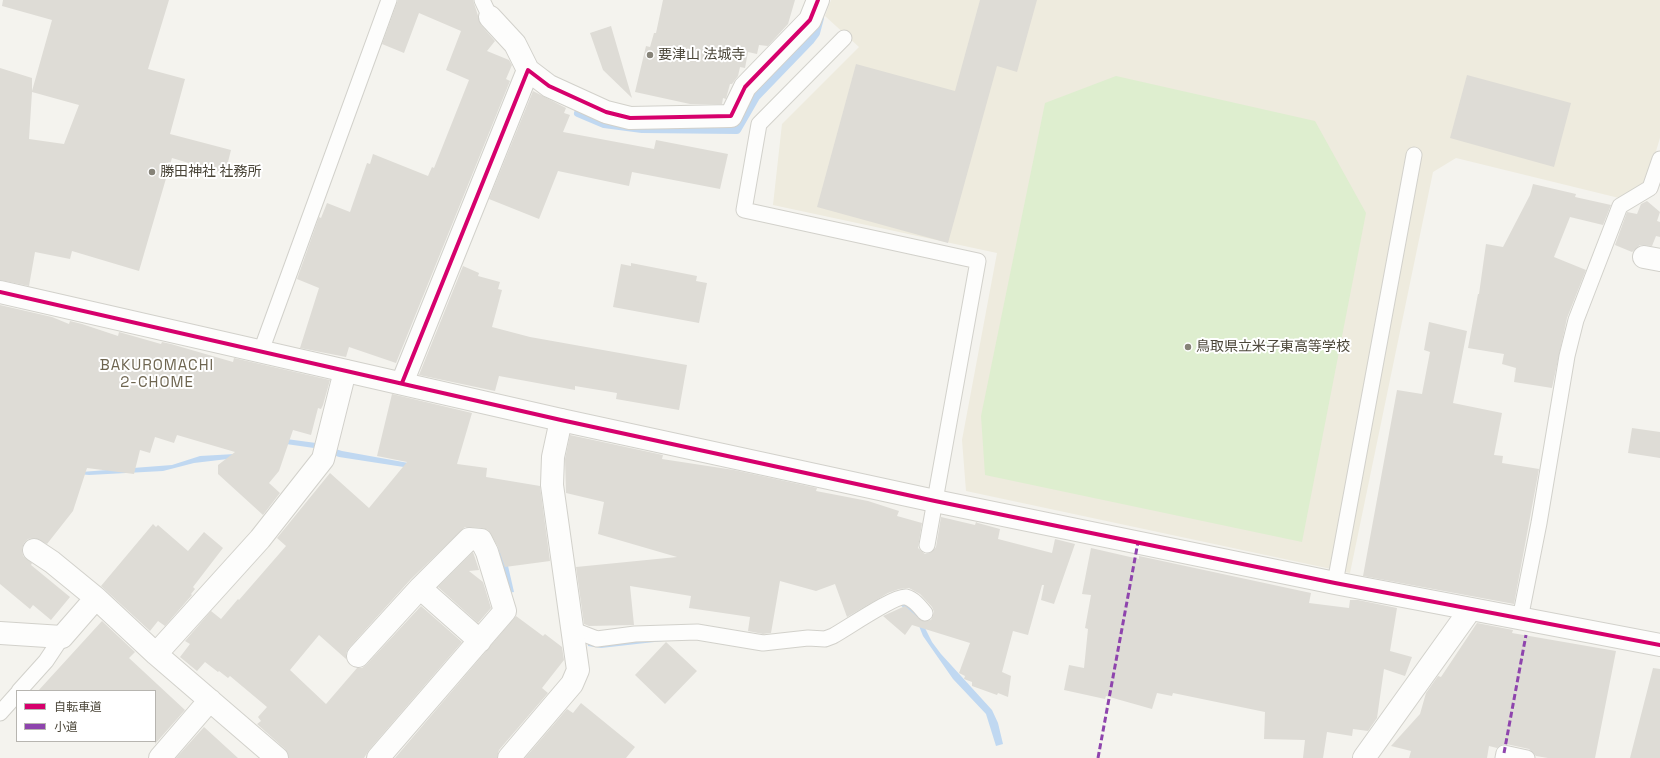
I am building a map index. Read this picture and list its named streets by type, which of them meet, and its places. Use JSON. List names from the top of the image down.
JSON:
{
  "districts": ["BAKUROMACHI 2-CHOME"],
  "places": ["要津山 法城寺", "勝田神社 社務所", "鳥取県立米子東高等学校"],
  "legend": ["自転車道", "小道"]
}
